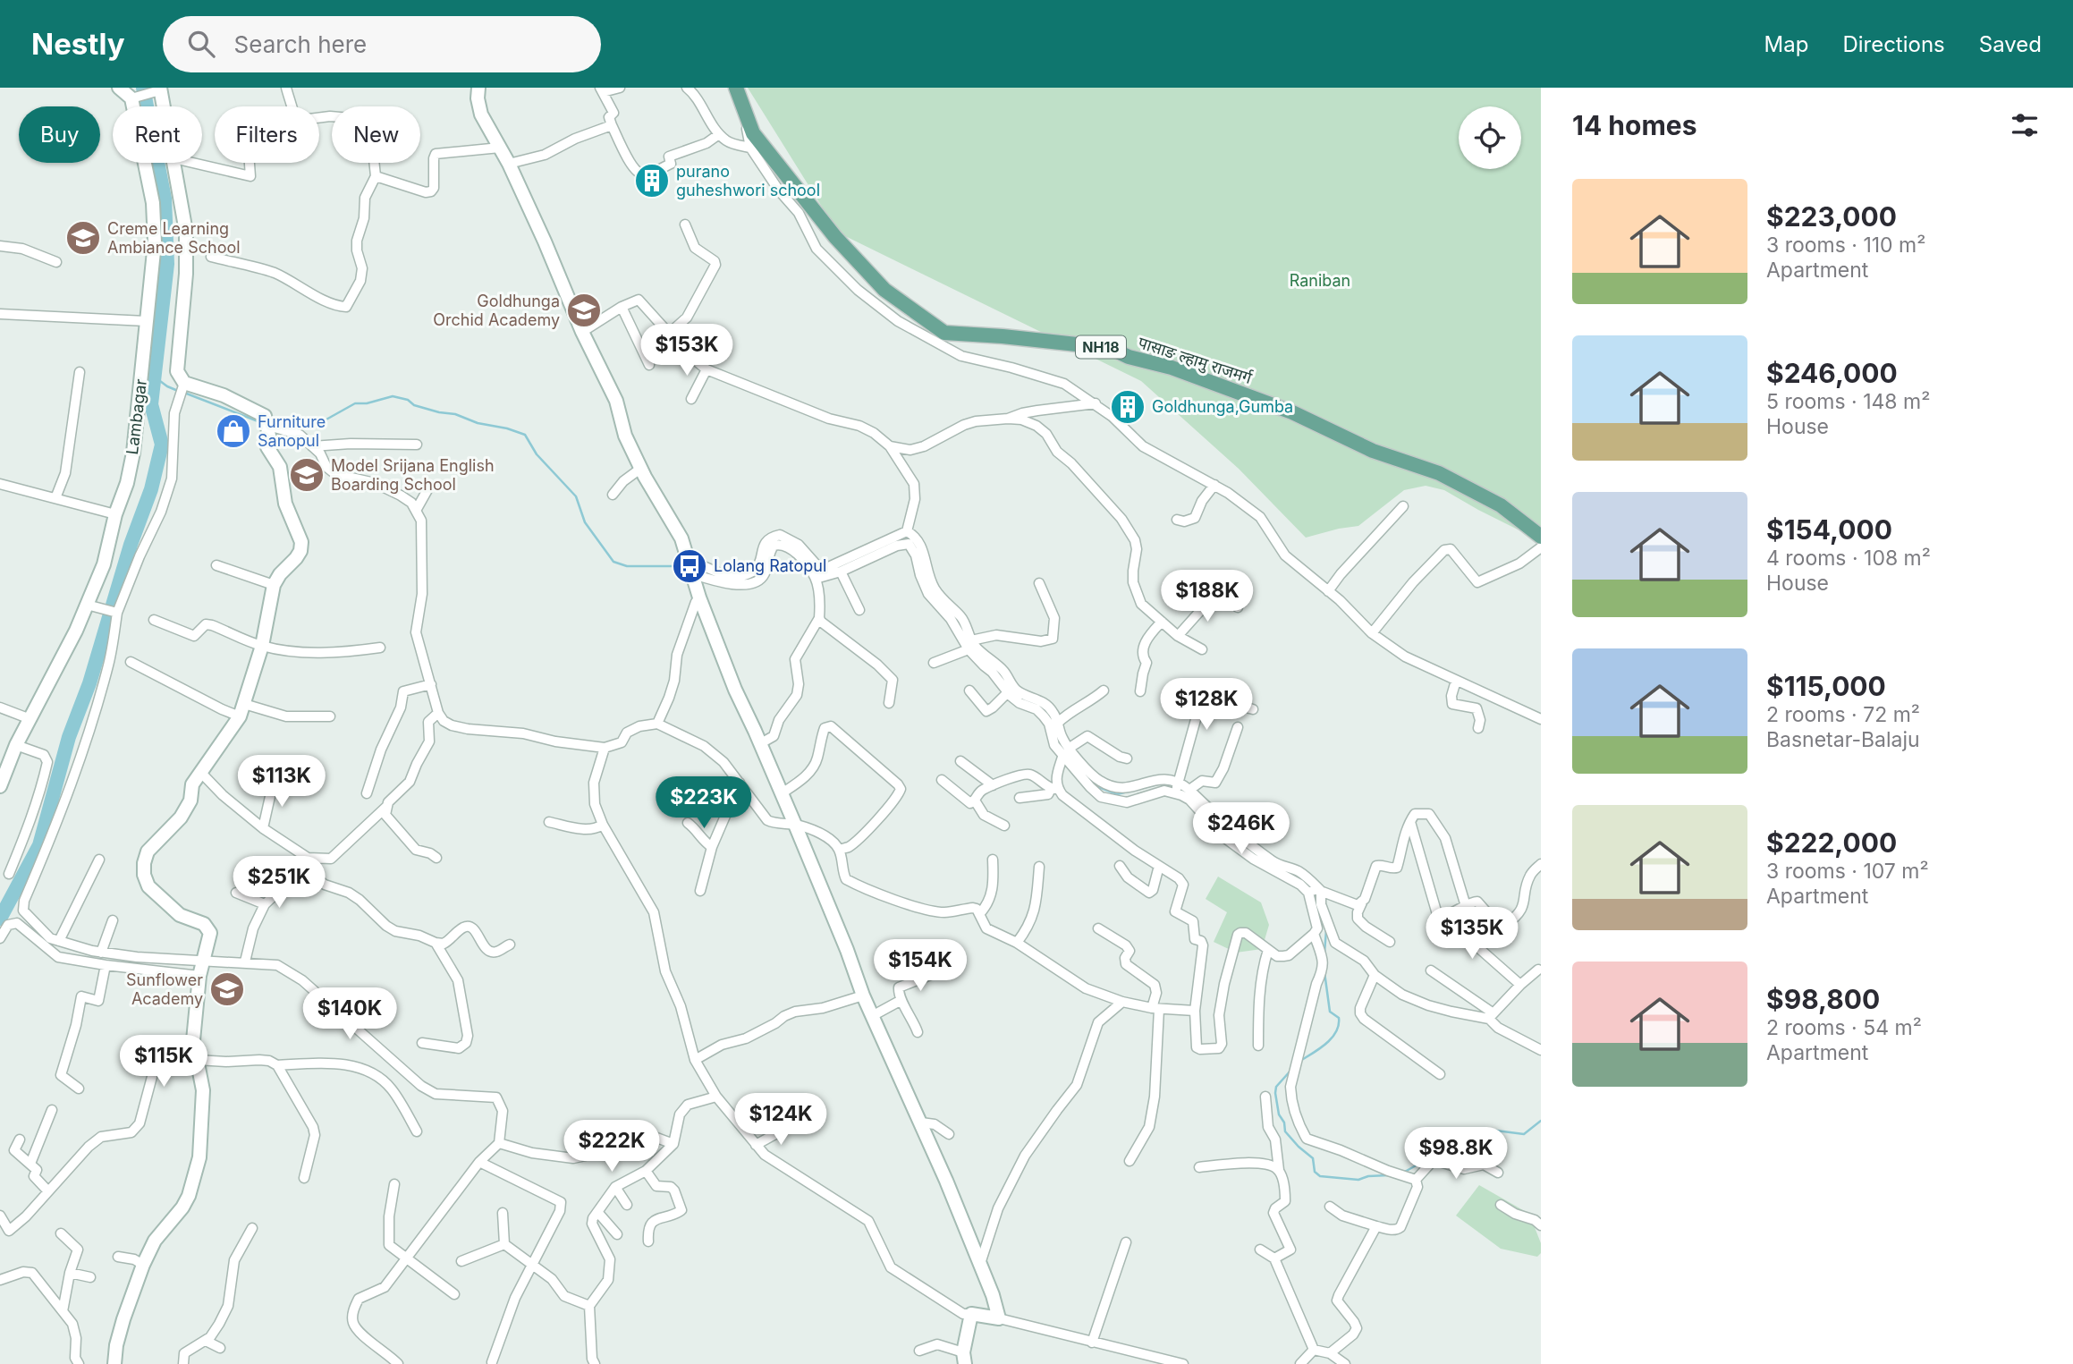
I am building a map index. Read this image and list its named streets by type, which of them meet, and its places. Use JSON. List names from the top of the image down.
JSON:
{
  "streets": {
    "main road": ["NH18", "पासाङ ल्हामु राजमर्ग"],
    "street": ["Lambagar"]
  },
  "parks": ["Raniban"],
  "places": {
    "building": ["purano guheshwori school", "Goldhunga,Gumba"],
    "school or university": [
      "Creme Learning Ambiance School",
      "Goldhunga Orchid Academy",
      "Model Srijana English Boarding School",
      "Sunflower Academy"
    ],
    "shop": ["Furniture Sanopul"],
    "bus stop": ["Lolang Ratopul"]
  },
  "page": {
    "header": "Nestly",
    "search": "Search here",
    "nav": ["Map", "Directions", "Saved"],
    "heading": "14 homes",
    "chip": [
      "Buy",
      "Rent",
      "Filters",
      "New"
    ],
    "list": [
      {
        "name": "$223,000",
        "note": "3 rooms · 110 m² · Apartment"
      },
      {
        "name": "$246,000",
        "note": "5 rooms · 148 m² · House"
      },
      {
        "name": "$154,000",
        "note": "4 rooms · 108 m² · House"
      },
      {
        "name": "$115,000",
        "note": "2 rooms · 72 m² · Basnetar-Balaju"
      },
      {
        "name": "$222,000",
        "note": "3 rooms · 107 m² · Apartment"
      },
      {
        "name": "$98,800",
        "note": "2 rooms · 54 m² · Apartment"
      }
    ],
    "price": [
      "$153K",
      "$188K",
      "$128K",
      "$113K",
      "$223K",
      "$246K",
      "$251K",
      "$135K",
      "$154K",
      "$140K",
      "$115K",
      "$124K",
      "$222K",
      "$98.8K"
    ]
  }
}
